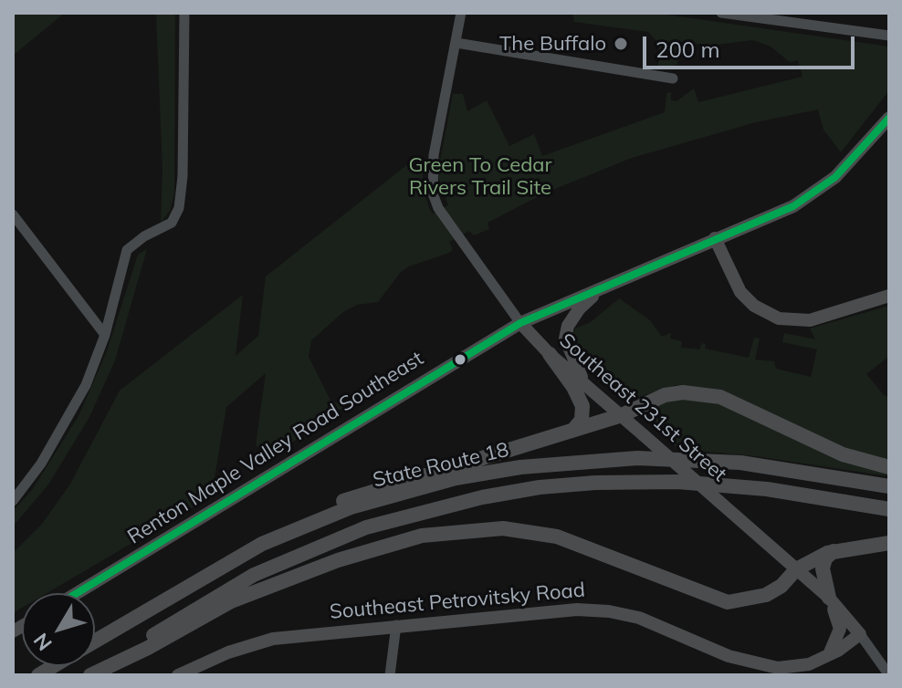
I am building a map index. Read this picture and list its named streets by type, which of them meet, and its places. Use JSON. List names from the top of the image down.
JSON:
{
  "streets": {
    "highway": ["State Route 18"],
    "main road": ["Southeast 231st Street", "Renton Maple Valley Road Southeast", "Southeast Petrovitsky Road"]
  },
  "crossings": [
    ["Southeast 231st Street", "Renton Maple Valley Road Southeast"],
    ["Southeast 231st Street", "Southeast Petrovitsky Road"]
  ],
  "parks": ["Green To Cedar Rivers Trail Site"],
  "places": ["The Buffalo"],
  "scale_bar": "200 m",
  "north": "bottom left"
}
